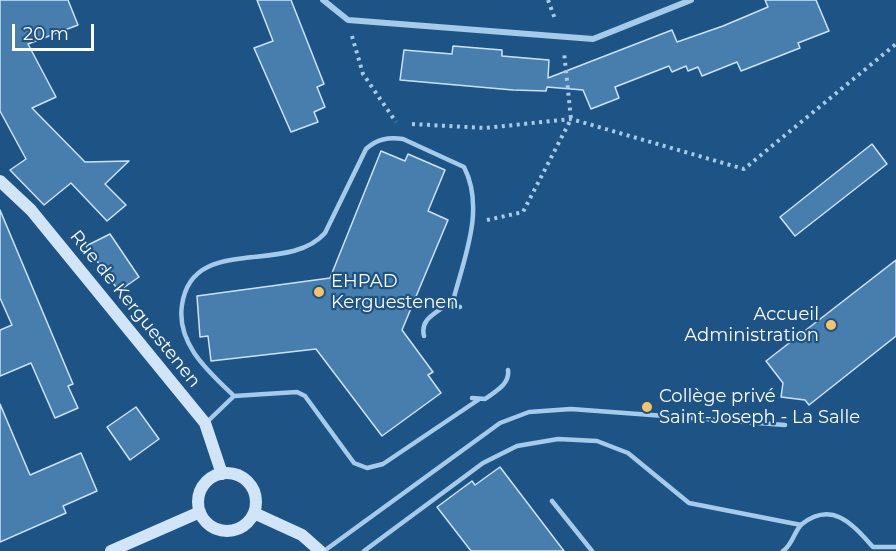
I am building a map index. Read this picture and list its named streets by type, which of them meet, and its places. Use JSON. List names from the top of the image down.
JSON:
{
  "streets": {
    "main road": ["Rue de Kerguestenen"]
  },
  "places": ["EHPAD Kerguestenen", "Accueil Administration", "Collège privé Saint-Joseph - La Salle"],
  "scale_bar": "20 m"
}
